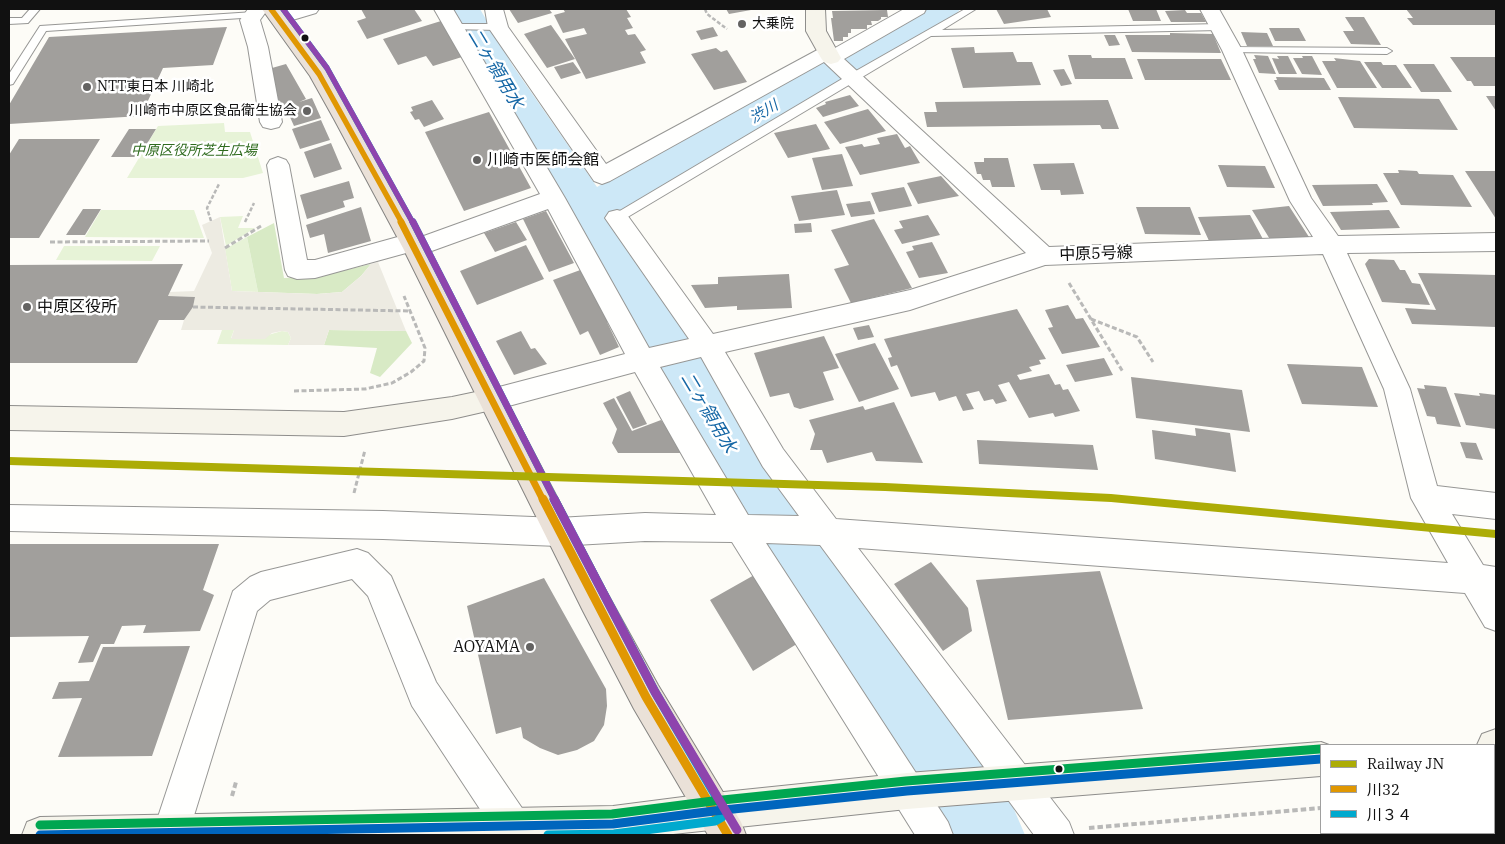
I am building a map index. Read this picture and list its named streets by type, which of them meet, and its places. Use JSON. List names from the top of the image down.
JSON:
{
  "streets": {
    "street": ["中原5号線"]
  },
  "water": ["二ヶ領用水", "渋川"],
  "parks": ["中原区役所芝生広場"],
  "places": [
    "大乗院",
    "NTT東日本 川崎北",
    "川崎市中原区食品衛生協会",
    "川崎市医師会館",
    "中原区役所",
    "AOYAMA"
  ],
  "lines": ["transit line 川32", "transit line 川３４", "rail line JN"],
  "legend": ["Railway JN", "川32", "川３４"]
}
